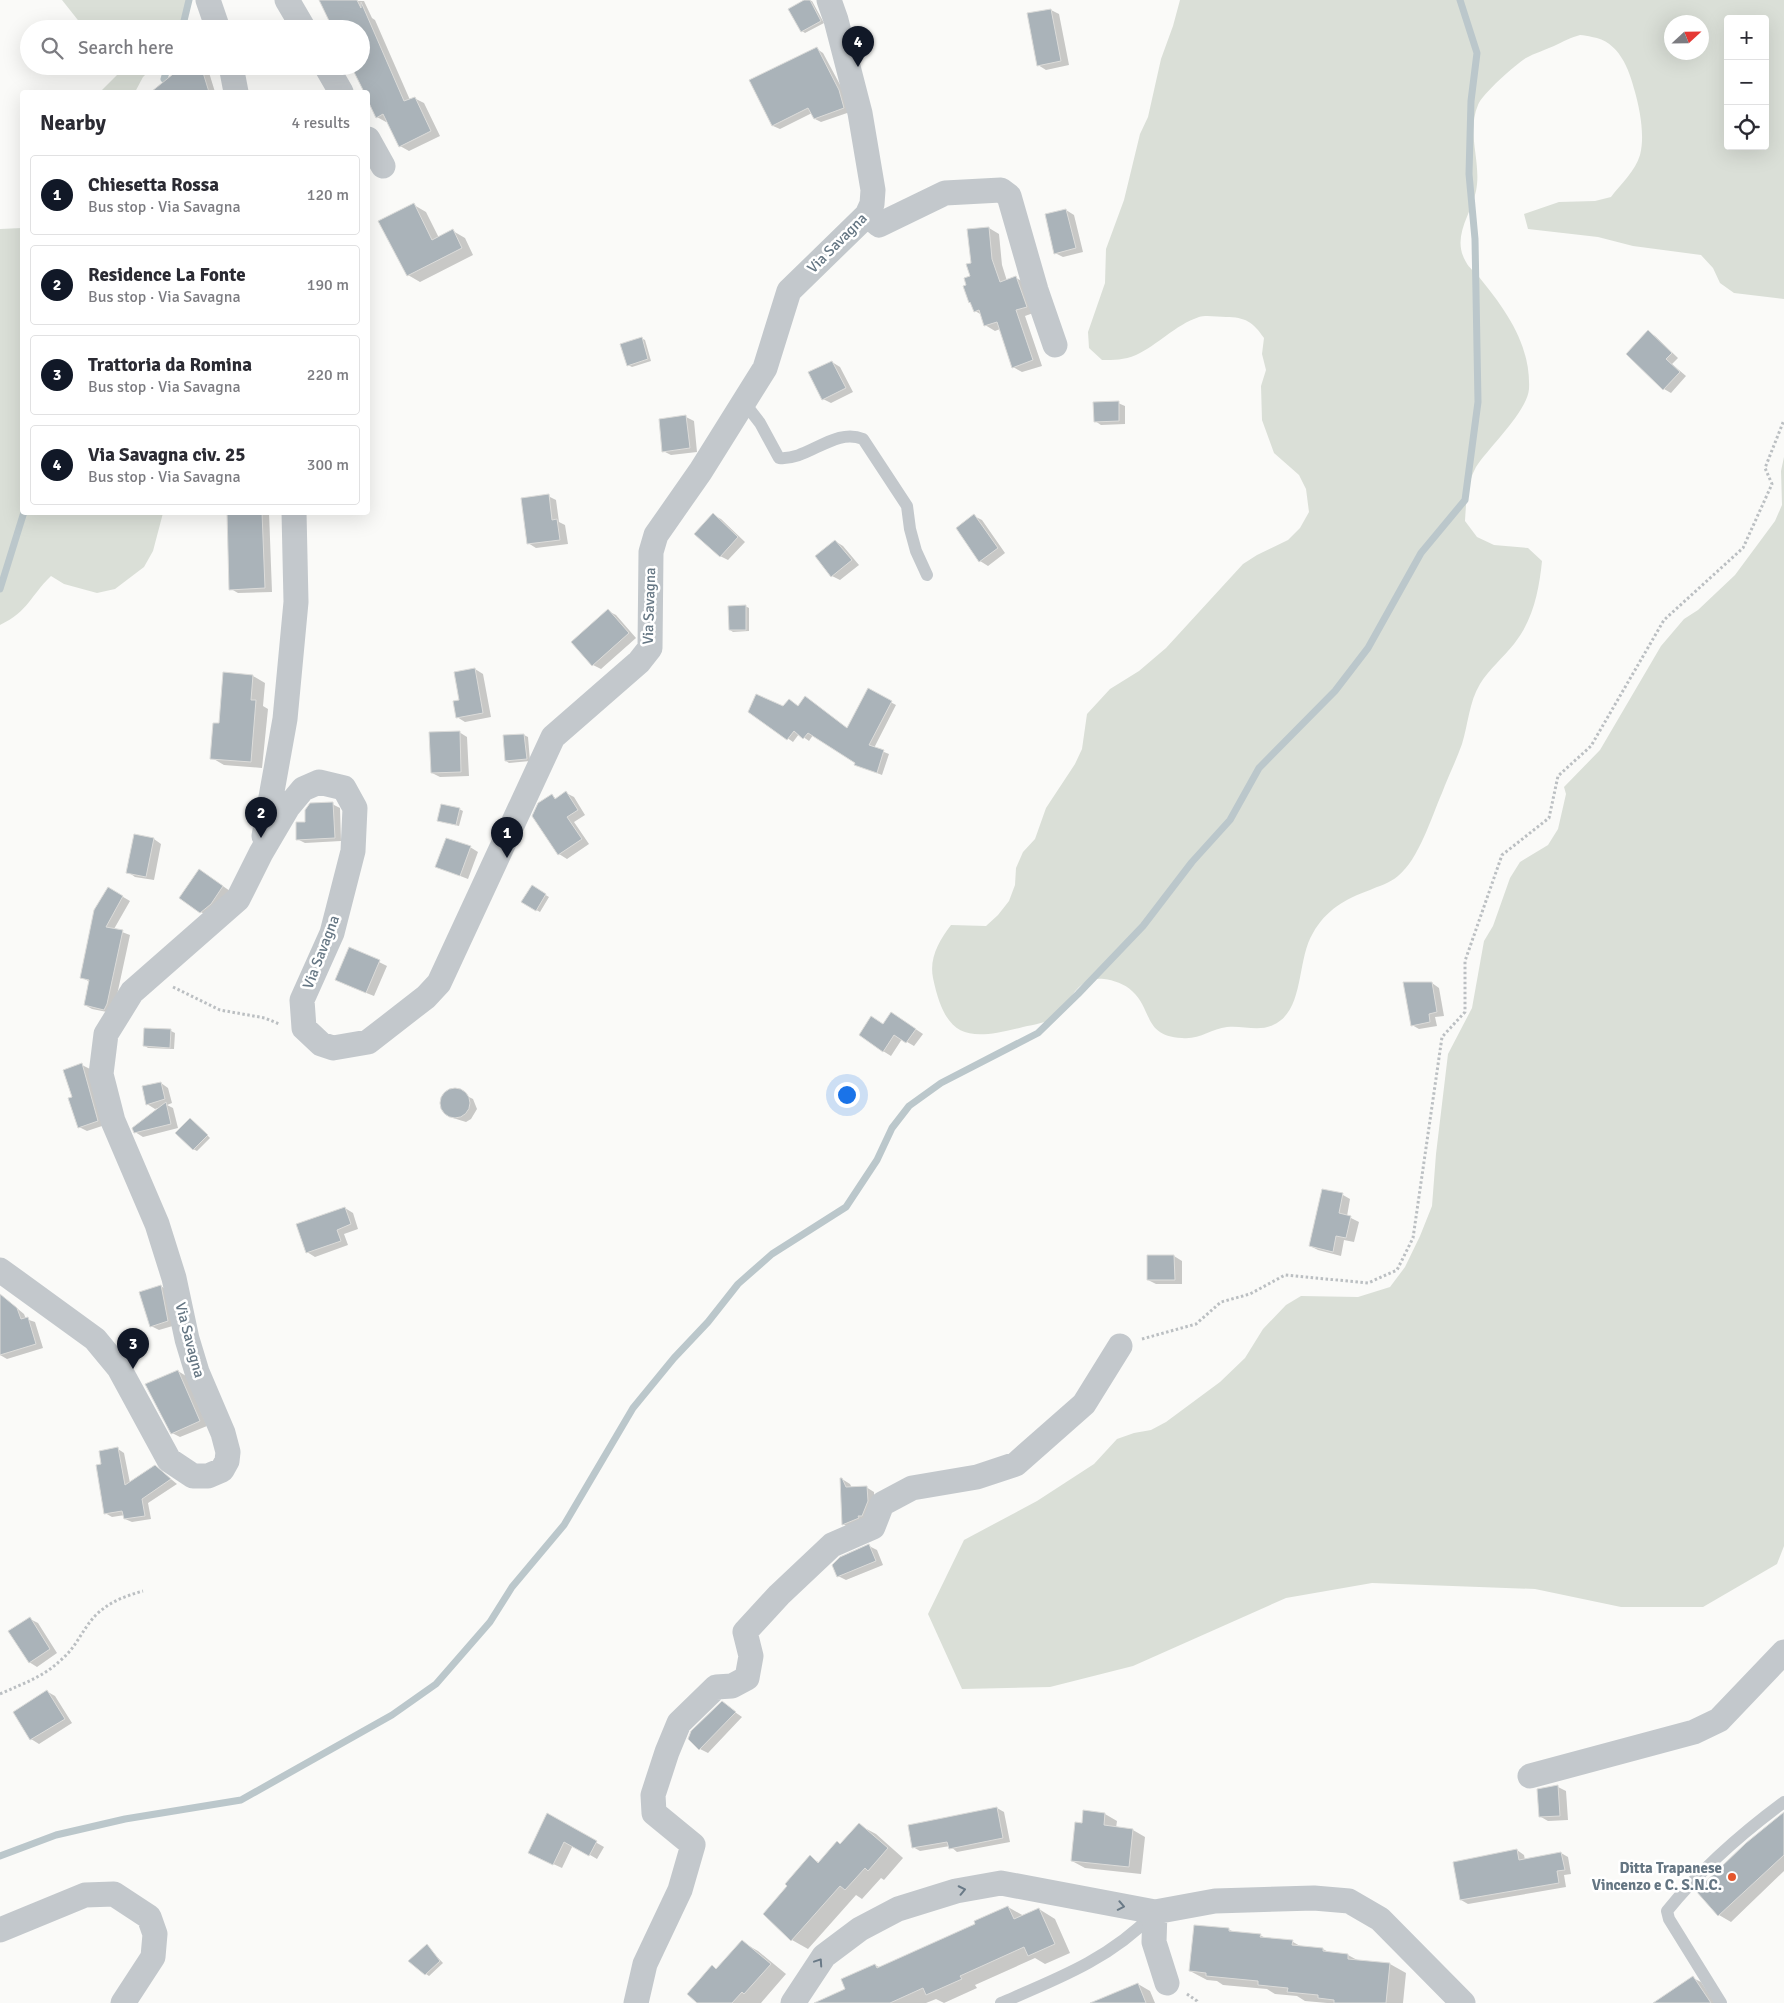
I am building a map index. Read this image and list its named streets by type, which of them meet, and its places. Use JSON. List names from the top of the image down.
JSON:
{
  "streets": {
    "street": ["Via Savagna"]
  },
  "places": ["Ditta Trapanese Vincenzo e C. S.N.C."],
  "north": "right",
  "page": {
    "map_buttons": ["+", "−"],
    "search": "Search here",
    "pins": [
      "4",
      "2",
      "1",
      "3"
    ],
    "heading": ["Nearby", "4 results"],
    "list": [
      {
        "mark": "1",
        "name": "Chiesetta Rossa",
        "note": "Bus stop · Via Savagna",
        "value": "120 m"
      },
      {
        "mark": "2",
        "name": "Residence La Fonte",
        "note": "Bus stop · Via Savagna",
        "value": "190 m"
      },
      {
        "mark": "3",
        "name": "Trattoria da Romina",
        "note": "Bus stop · Via Savagna",
        "value": "220 m"
      },
      {
        "mark": "4",
        "name": "Via Savagna civ. 25",
        "note": "Bus stop · Via Savagna",
        "value": "300 m"
      }
    ]
  }
}
